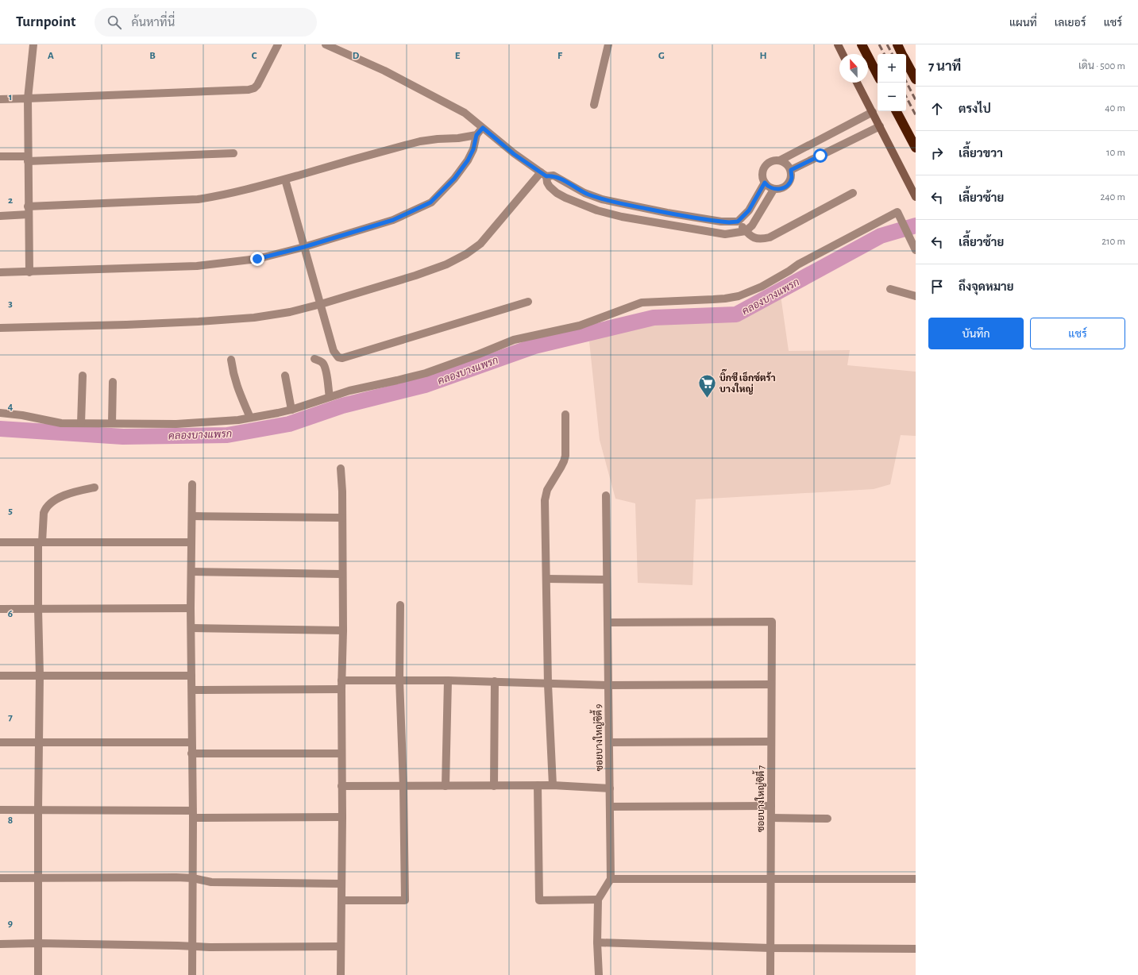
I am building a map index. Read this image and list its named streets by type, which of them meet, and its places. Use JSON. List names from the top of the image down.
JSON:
{
  "streets": {
    "street": ["ซอยบางใหญ่ซิตี้ 9", "ซอยบางใหญ่ซิตี้ 7"]
  },
  "crossings": [
    ["ซอยบางใหญ่ซิตี้ 9", "ซอยบางใหญ่ซิตี้ 7"]
  ],
  "water": ["คลองบางแพรก"],
  "places": {
    "supermarket": ["บิ๊กซี เอ็กซ์ตร้า บางใหญ่"]
  },
  "north": "top",
  "page": {
    "header": "Turnpoint",
    "search": "ค้นหาที่นี่",
    "nav": ["แผนที่", "เลเยอร์", "แชร์"],
    "heading": ["7 นาที", "เดิน · 500 m"],
    "map_buttons": ["+", "−"],
    "list": [
      ["ตรงไป", "40 m"],
      ["เลี้ยวขวา", "10 m"],
      ["เลี้ยวซ้าย", "240 m"],
      ["เลี้ยวซ้าย", "210 m"],
      "ถึงจุดหมาย"
    ],
    "buttons": ["บันทึก", "แชร์"]
  },
  "grid": {
    "columns": [
      "A",
      "B",
      "C",
      "D",
      "E",
      "F",
      "G",
      "H"
    ],
    "rows": [
      "1",
      "2",
      "3",
      "4",
      "5",
      "6",
      "7",
      "8",
      "9"
    ]
  }
}
